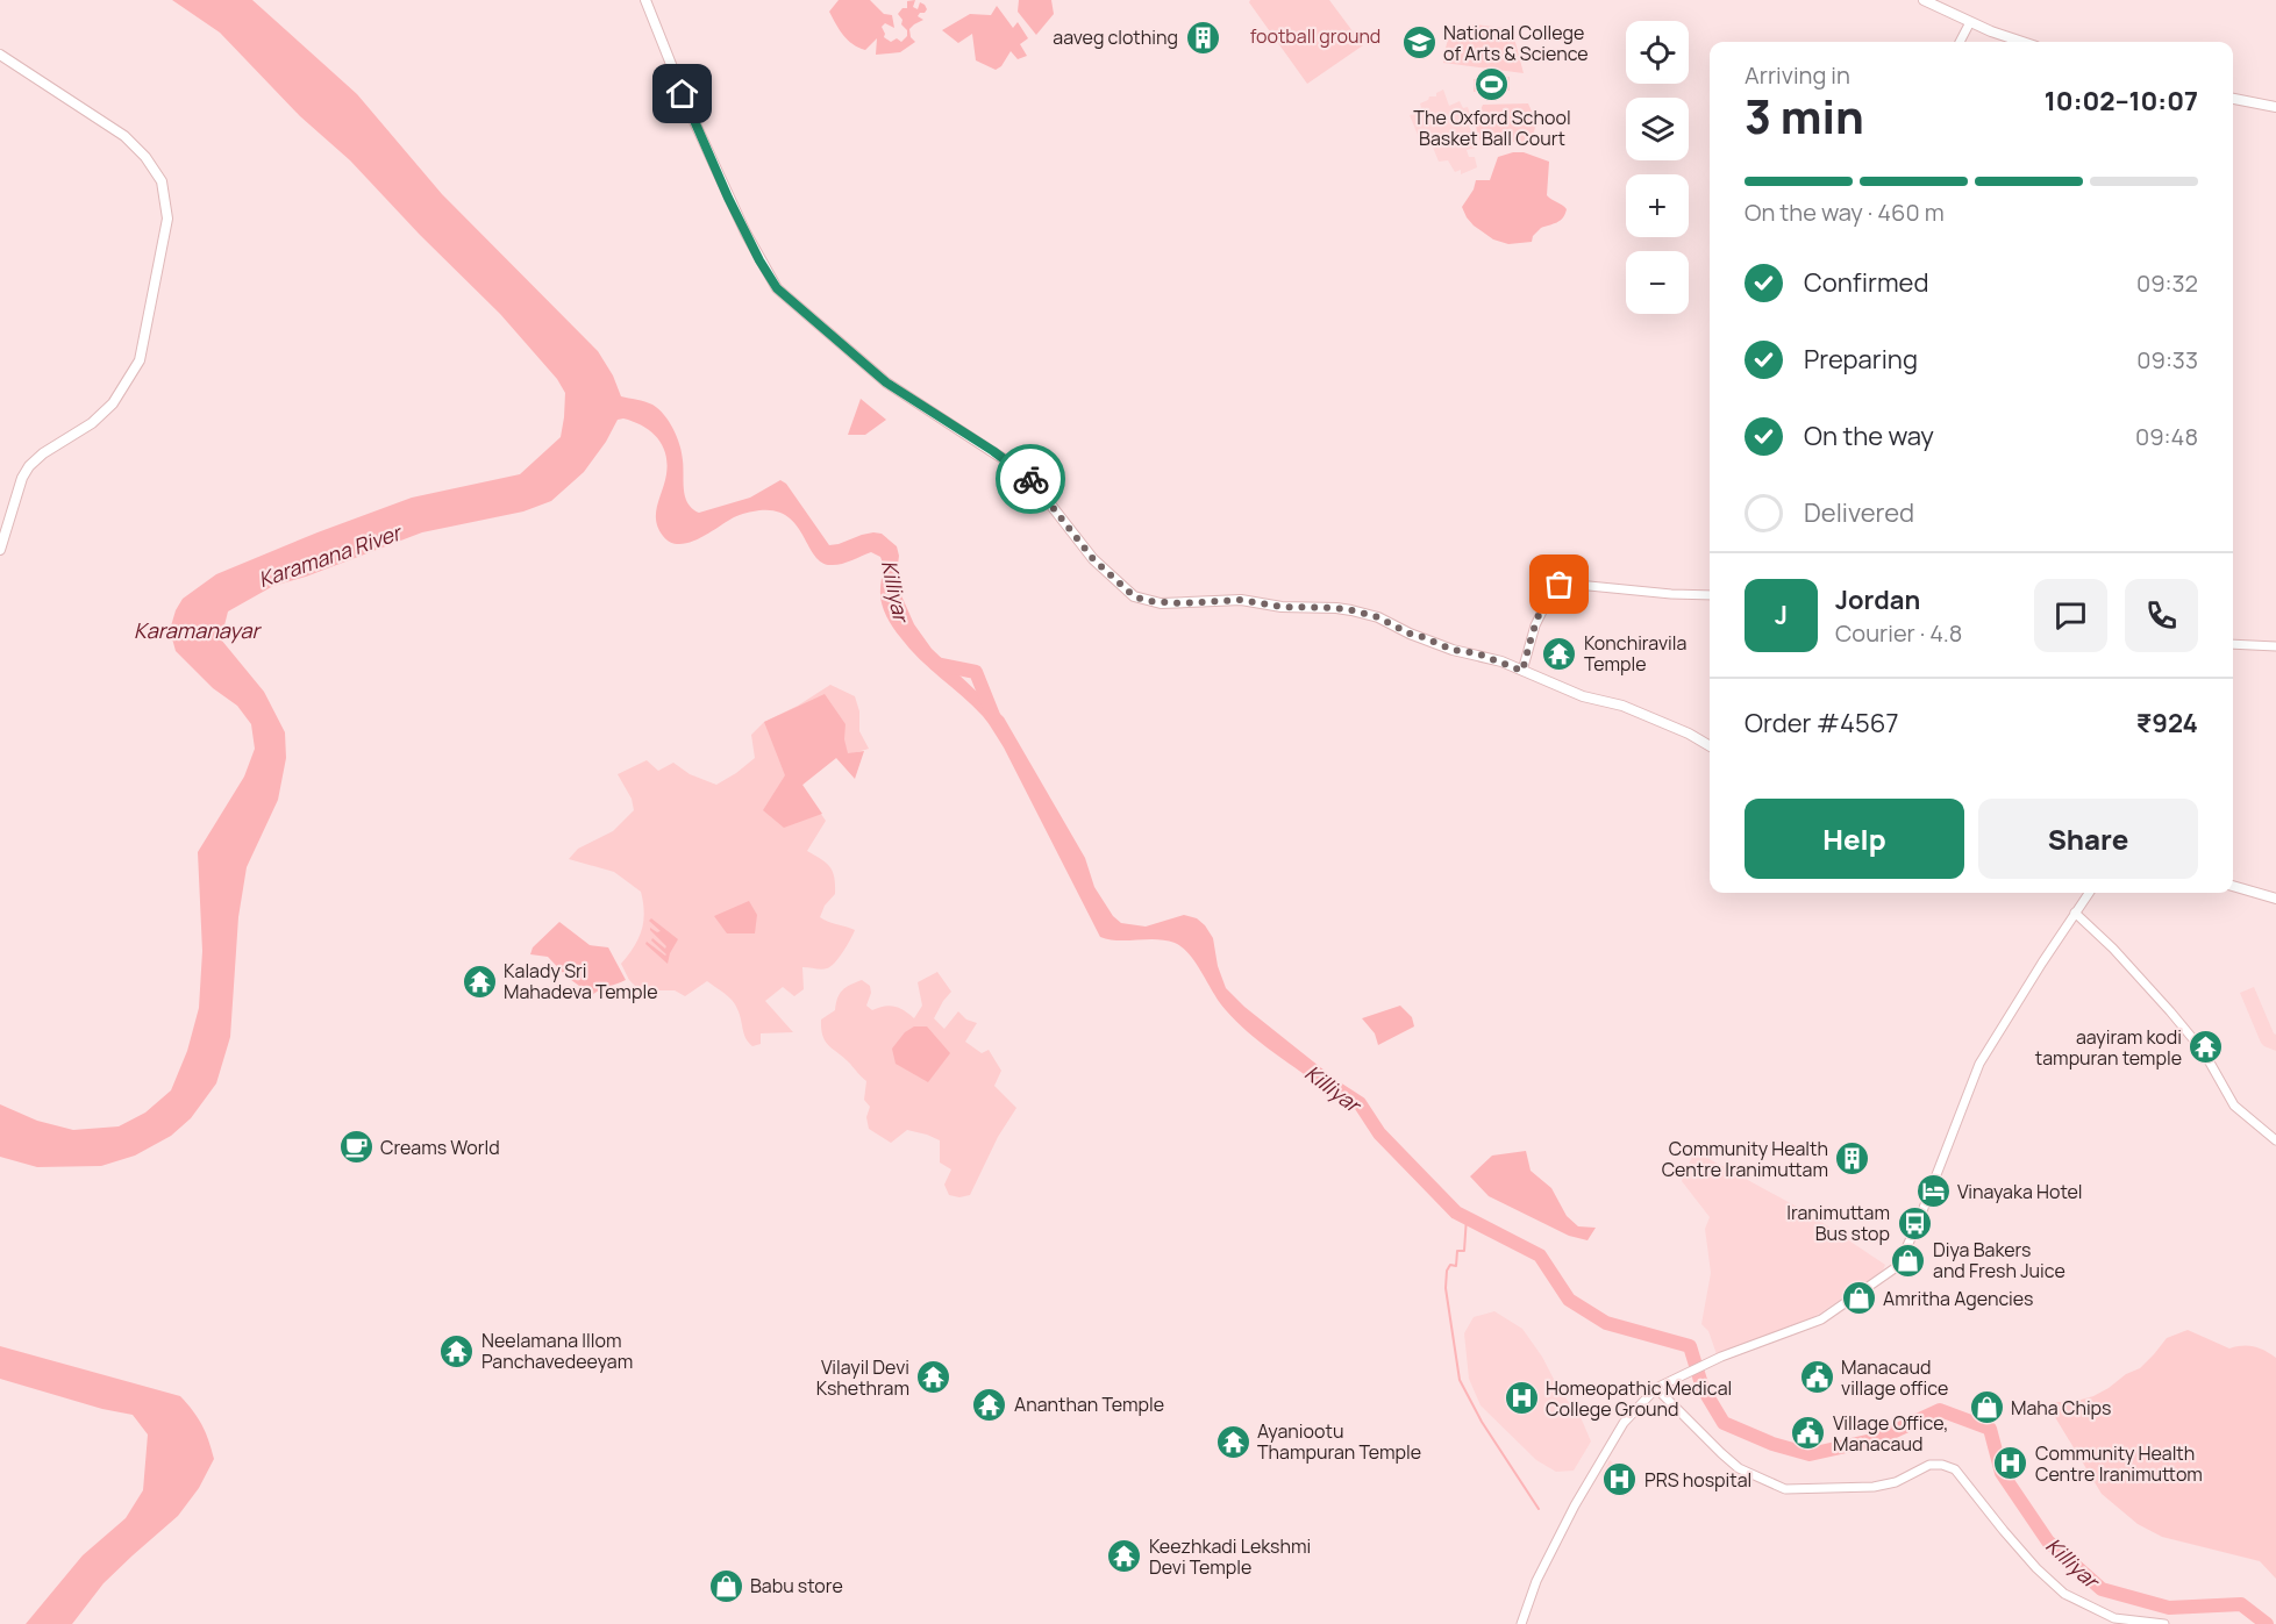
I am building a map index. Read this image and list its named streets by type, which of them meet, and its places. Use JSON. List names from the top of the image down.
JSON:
{
  "water": ["Karamana River", "Killiyar", "Karamanayar"],
  "parks": ["football ground"],
  "places": {
    "building": ["aaveg clothing", "Community Health Centre Iranimuttam"],
    "school or university": ["National College of Arts & Science"],
    "sports": ["The Oxford School Basket Ball Court"],
    "temple": [
      "Konchiravila Temple",
      "Kalady Sri Mahadeva Temple",
      "aayiram kodi tampuran temple",
      "Neelamana Illom Panchavedeeyam",
      "Vilayil Devi Kshethram",
      "Ananthan Temple",
      "Ayaniootu Thampuran Temple",
      "Keezhkadi Lekshmi Devi Temple"
    ],
    "cafe": ["Creams World"],
    "hotel": ["Vinayaka Hotel"],
    "bus stop": ["Iranimuttam Bus stop"],
    "shop": [
      "Diya Bakers and Fresh Juice",
      "Amritha Agencies",
      "Maha Chips",
      "Babu store"
    ],
    "public building": ["Manacaud village office", "Village Office, Manacaud"],
    "hospital": ["Homeopathic Medical College Ground", "Community Health Centre Iranimuttom", "PRS hospital"]
  },
  "page": {
    "map_buttons": ["+", "−"],
    "heading": ["3 min", "Arriving in", "10:02–10:07"],
    "panel": [
      "Jordan",
      "Courier · 4.8",
      "Order #4567",
      "₹924"
    ],
    "bar": "On the way · 460 m",
    "list": [
      ["Confirmed", "09:32"],
      ["Preparing", "09:33"],
      ["On the way", "09:48"],
      "Delivered"
    ],
    "round": "J",
    "buttons": ["Help", "Share"]
  }
}
